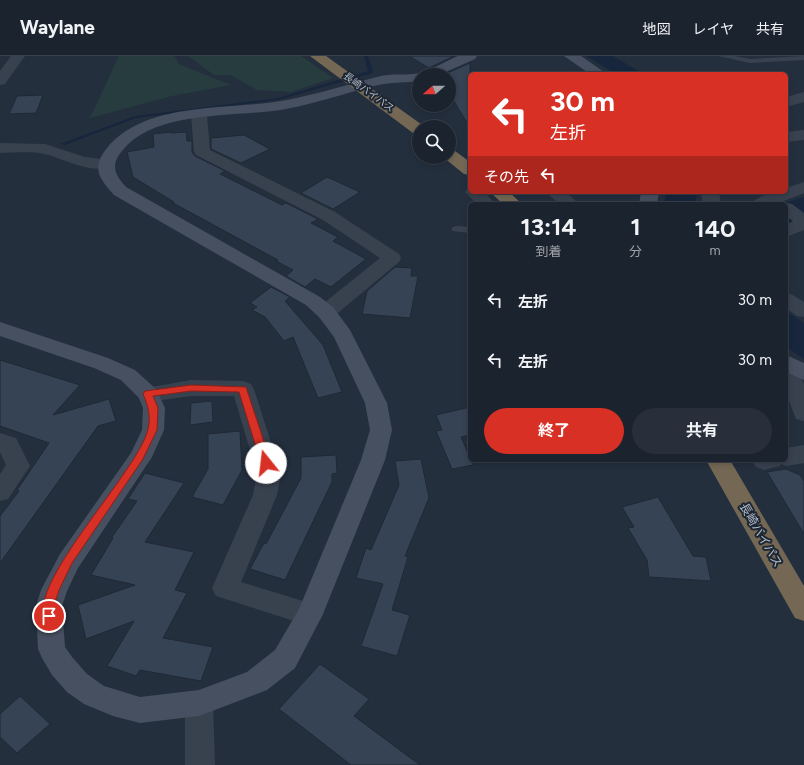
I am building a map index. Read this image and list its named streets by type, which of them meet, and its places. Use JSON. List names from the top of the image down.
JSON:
{
  "streets": {
    "highway": ["長崎バイパス"]
  },
  "north": "left",
  "page": {
    "header": "Waylane",
    "nav": ["地図", "レイヤ", "共有"],
    "turn": ["30 m", "左折"],
    "then": "その先",
    "eta": [
      "13:14",
      "到着",
      "1",
      "分",
      "140",
      "m"
    ],
    "list": [
      {
        "name": "左折",
        "value": "30 m"
      },
      {
        "name": "左折",
        "value": "30 m"
      }
    ],
    "buttons": ["終了", "共有"]
  }
}
